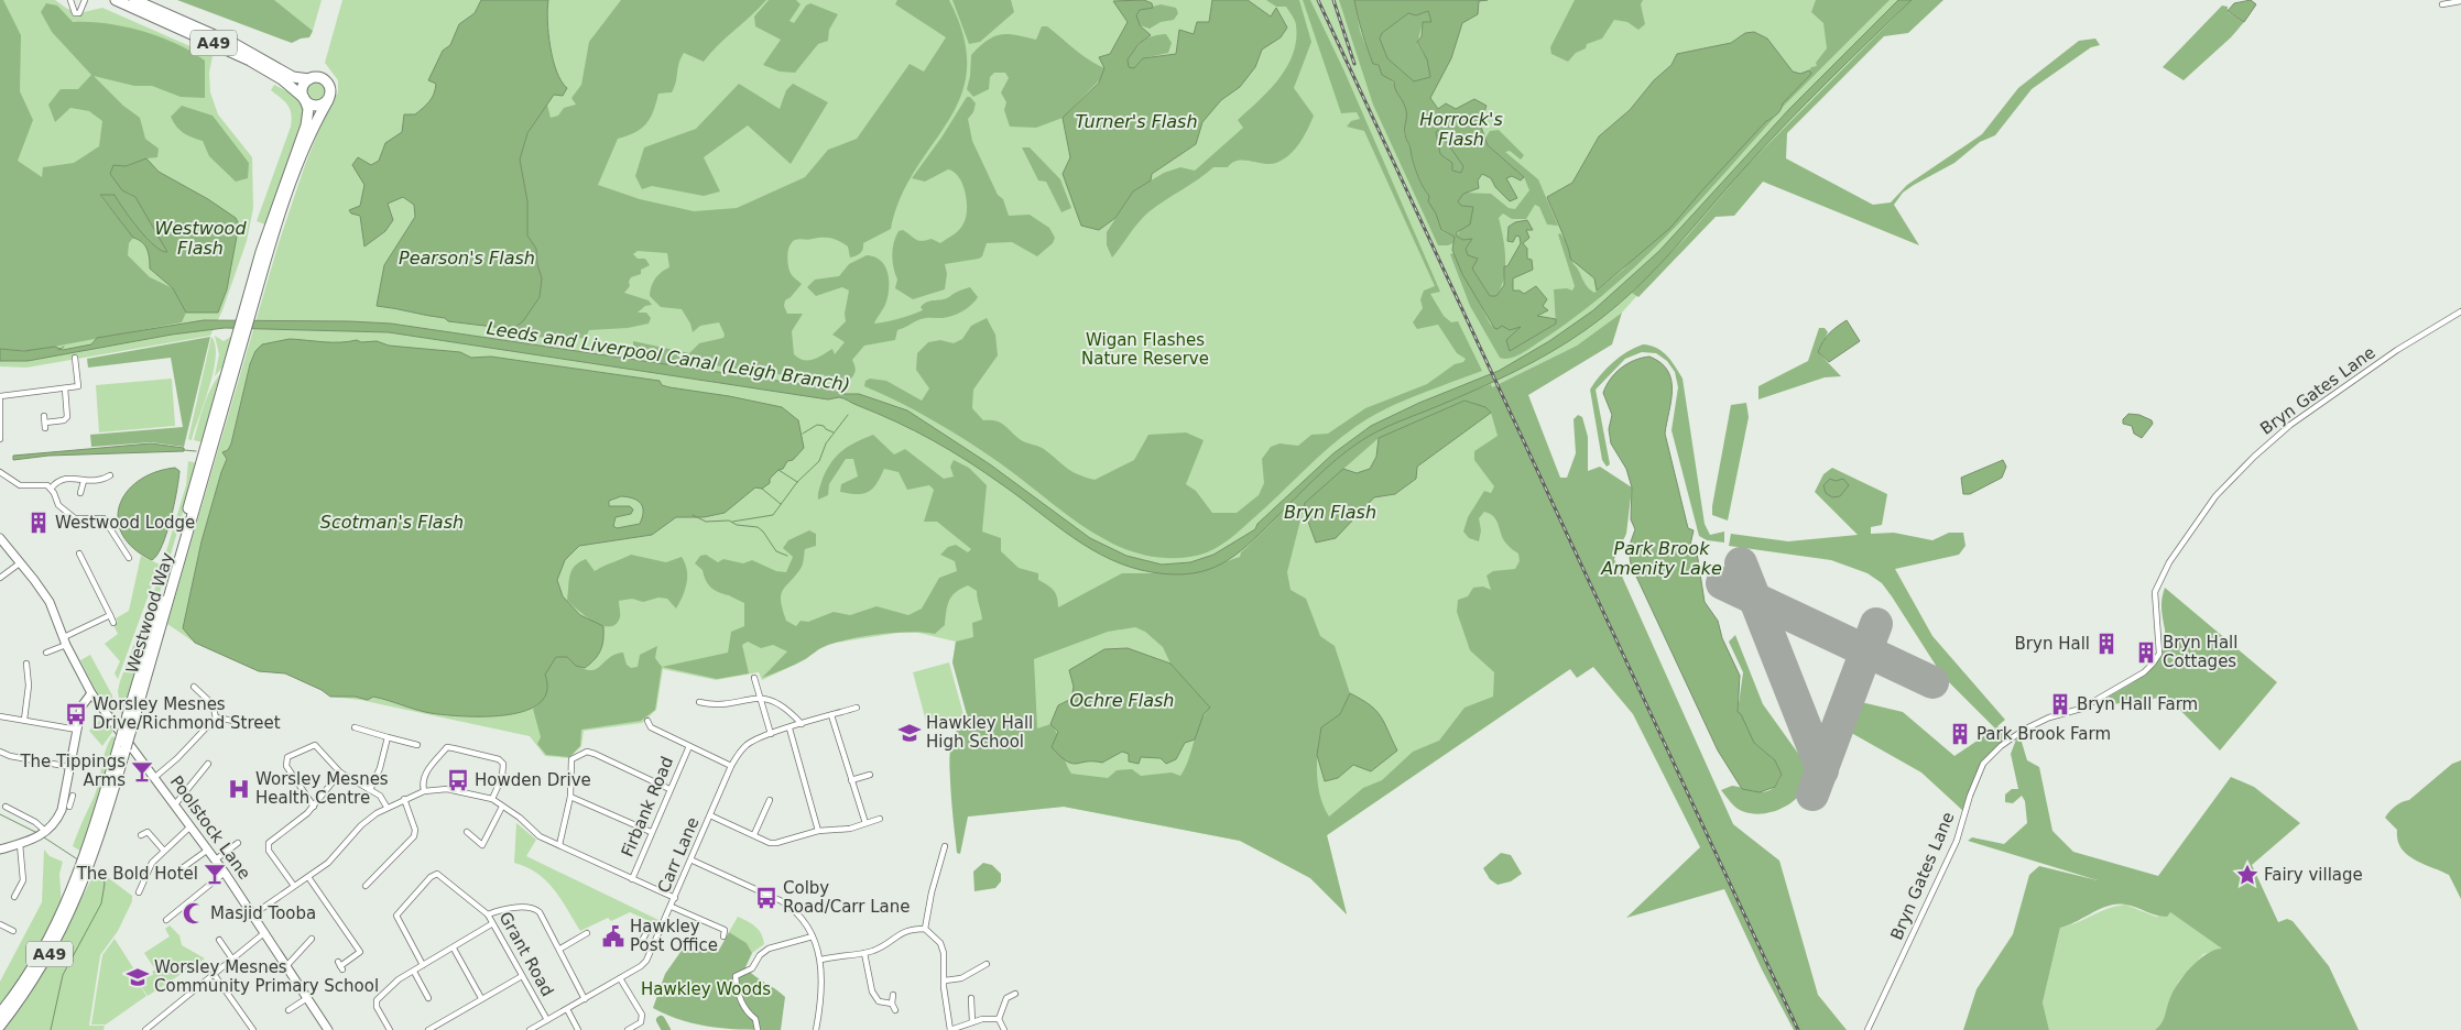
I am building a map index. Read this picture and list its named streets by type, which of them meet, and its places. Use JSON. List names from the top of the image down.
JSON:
{
  "streets": {
    "highway": ["A49", "Westwood Way"],
    "main road": ["Poolstock Lane"],
    "street": [
      "Bryn Gates Lane",
      "Firbank Road",
      "Carr Lane",
      "Grant Road"
    ]
  },
  "crossings": [
    ["A49", "Westwood Way"],
    ["Carr Lane", "Grant Road"]
  ],
  "water": [
    "Horrock's Flash",
    "Turner's Flash",
    "Westwood Flash",
    "Pearson's Flash",
    "Leeds and Liverpool Canal (Leigh Branch)",
    "Bryn Flash",
    "Scotman's Flash",
    "Park Brook Amenity Lake",
    "Ochre Flash"
  ],
  "parks": ["Wigan Flashes Nature Reserve", "Hawkley Woods"],
  "places": {
    "building": [
      "Westwood Lodge",
      "Bryn Hall",
      "Bryn Hall Cottages",
      "Bryn Hall Farm",
      "Park Brook Farm"
    ],
    "bus stop": ["Worsley Mesnes Drive/Richmond Street", "Howden Drive", "Colby Road/Carr Lane"],
    "school or university": ["Hawkley Hall High School", "Worsley Mesnes Community Primary School"],
    "bar": ["The Tippings Arms", "The Bold Hotel"],
    "hospital": ["Worsley Mesnes Health Centre"],
    "place": ["Fairy village"],
    "mosque": ["Masjid Tooba"],
    "public building": ["Hawkley Post Office"]
  }
}
